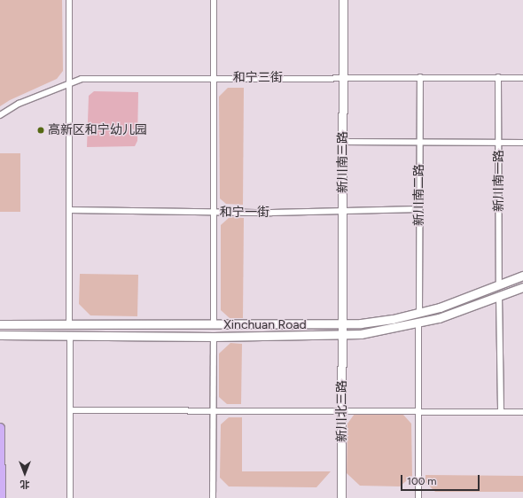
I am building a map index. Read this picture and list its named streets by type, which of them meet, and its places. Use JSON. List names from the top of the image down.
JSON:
{
  "streets": {
    "street": [
      "和宁三街",
      "新川南三路",
      "新川南一路",
      "新川南二路",
      "和宁一街",
      "Xinchuan Road",
      "新川北三路"
    ]
  },
  "crossings": [
    ["和宁三街", "新川南三路"],
    ["和宁三街", "新川南一路"],
    ["和宁三街", "新川南二路"],
    ["新川南三路", "和宁一街"],
    ["新川南三路", "Xinchuan Road"],
    ["新川南三路", "新川北三路"],
    ["新川南一路", "Xinchuan Road"],
    ["新川南二路", "和宁一街"],
    ["新川南二路", "Xinchuan Road"],
    ["Xinchuan Road", "新川北三路"]
  ],
  "places": ["高新区和宁幼儿园"],
  "scale_bar": "100 m",
  "north": "bottom"
}
